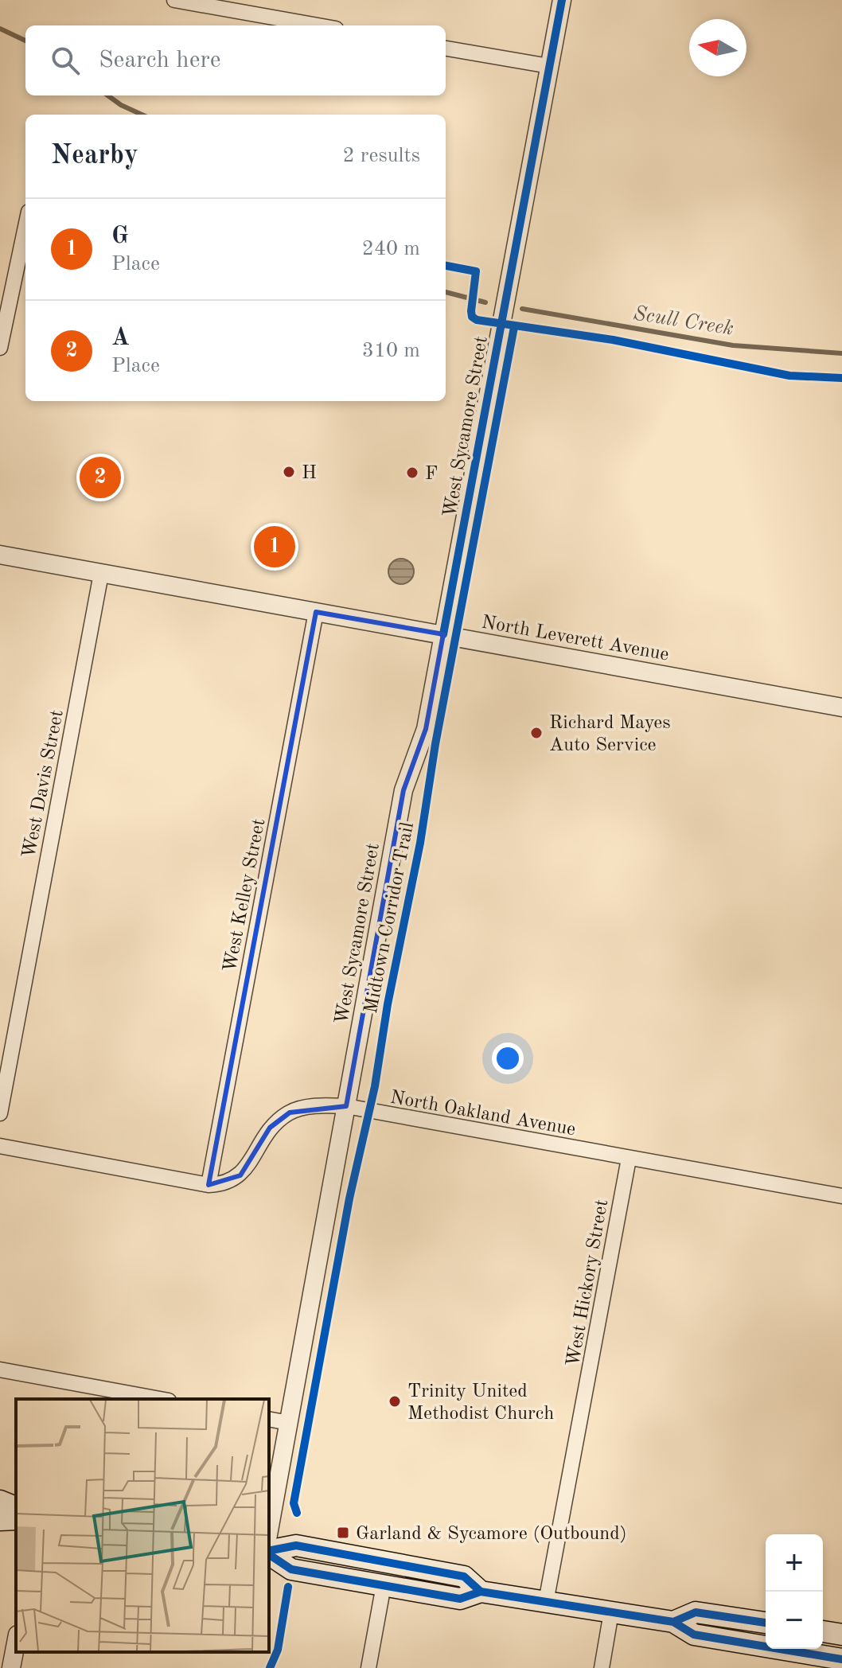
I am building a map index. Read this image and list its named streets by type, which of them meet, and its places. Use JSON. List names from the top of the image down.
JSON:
{
  "streets": {
    "street": [
      "West Sycamore Street",
      "North Leverett Avenue",
      "West Davis Street",
      "West Kelley Street",
      "North Oakland Avenue",
      "West Hickory Street"
    ],
    "cycle path": ["Midtown Corridor Trail"]
  },
  "crossings": [
    ["West Sycamore Street", "North Leverett Avenue"],
    ["West Sycamore Street", "North Oakland Avenue"],
    ["North Leverett Avenue", "West Davis Street"],
    ["North Leverett Avenue", "West Kelley Street"],
    ["West Kelley Street", "North Oakland Avenue"],
    ["North Oakland Avenue", "West Hickory Street"]
  ],
  "water": ["Scull Creek"],
  "places": {
    "other": [
      "H",
      "F",
      "Richard Mayes Auto Service",
      "Trinity United Methodist Church"
    ],
    "transit": ["Garland & Sycamore (Outbound)"]
  },
  "north": "left",
  "page": {
    "search": "Search here",
    "heading": ["Nearby", "2 results"],
    "list": [
      {
        "mark": "1",
        "name": "G",
        "note": "Place",
        "value": "240 m"
      },
      {
        "mark": "2",
        "name": "A",
        "note": "Place",
        "value": "310 m"
      }
    ],
    "pins": ["2", "1"],
    "map_buttons": ["+", "−"]
  }
}
